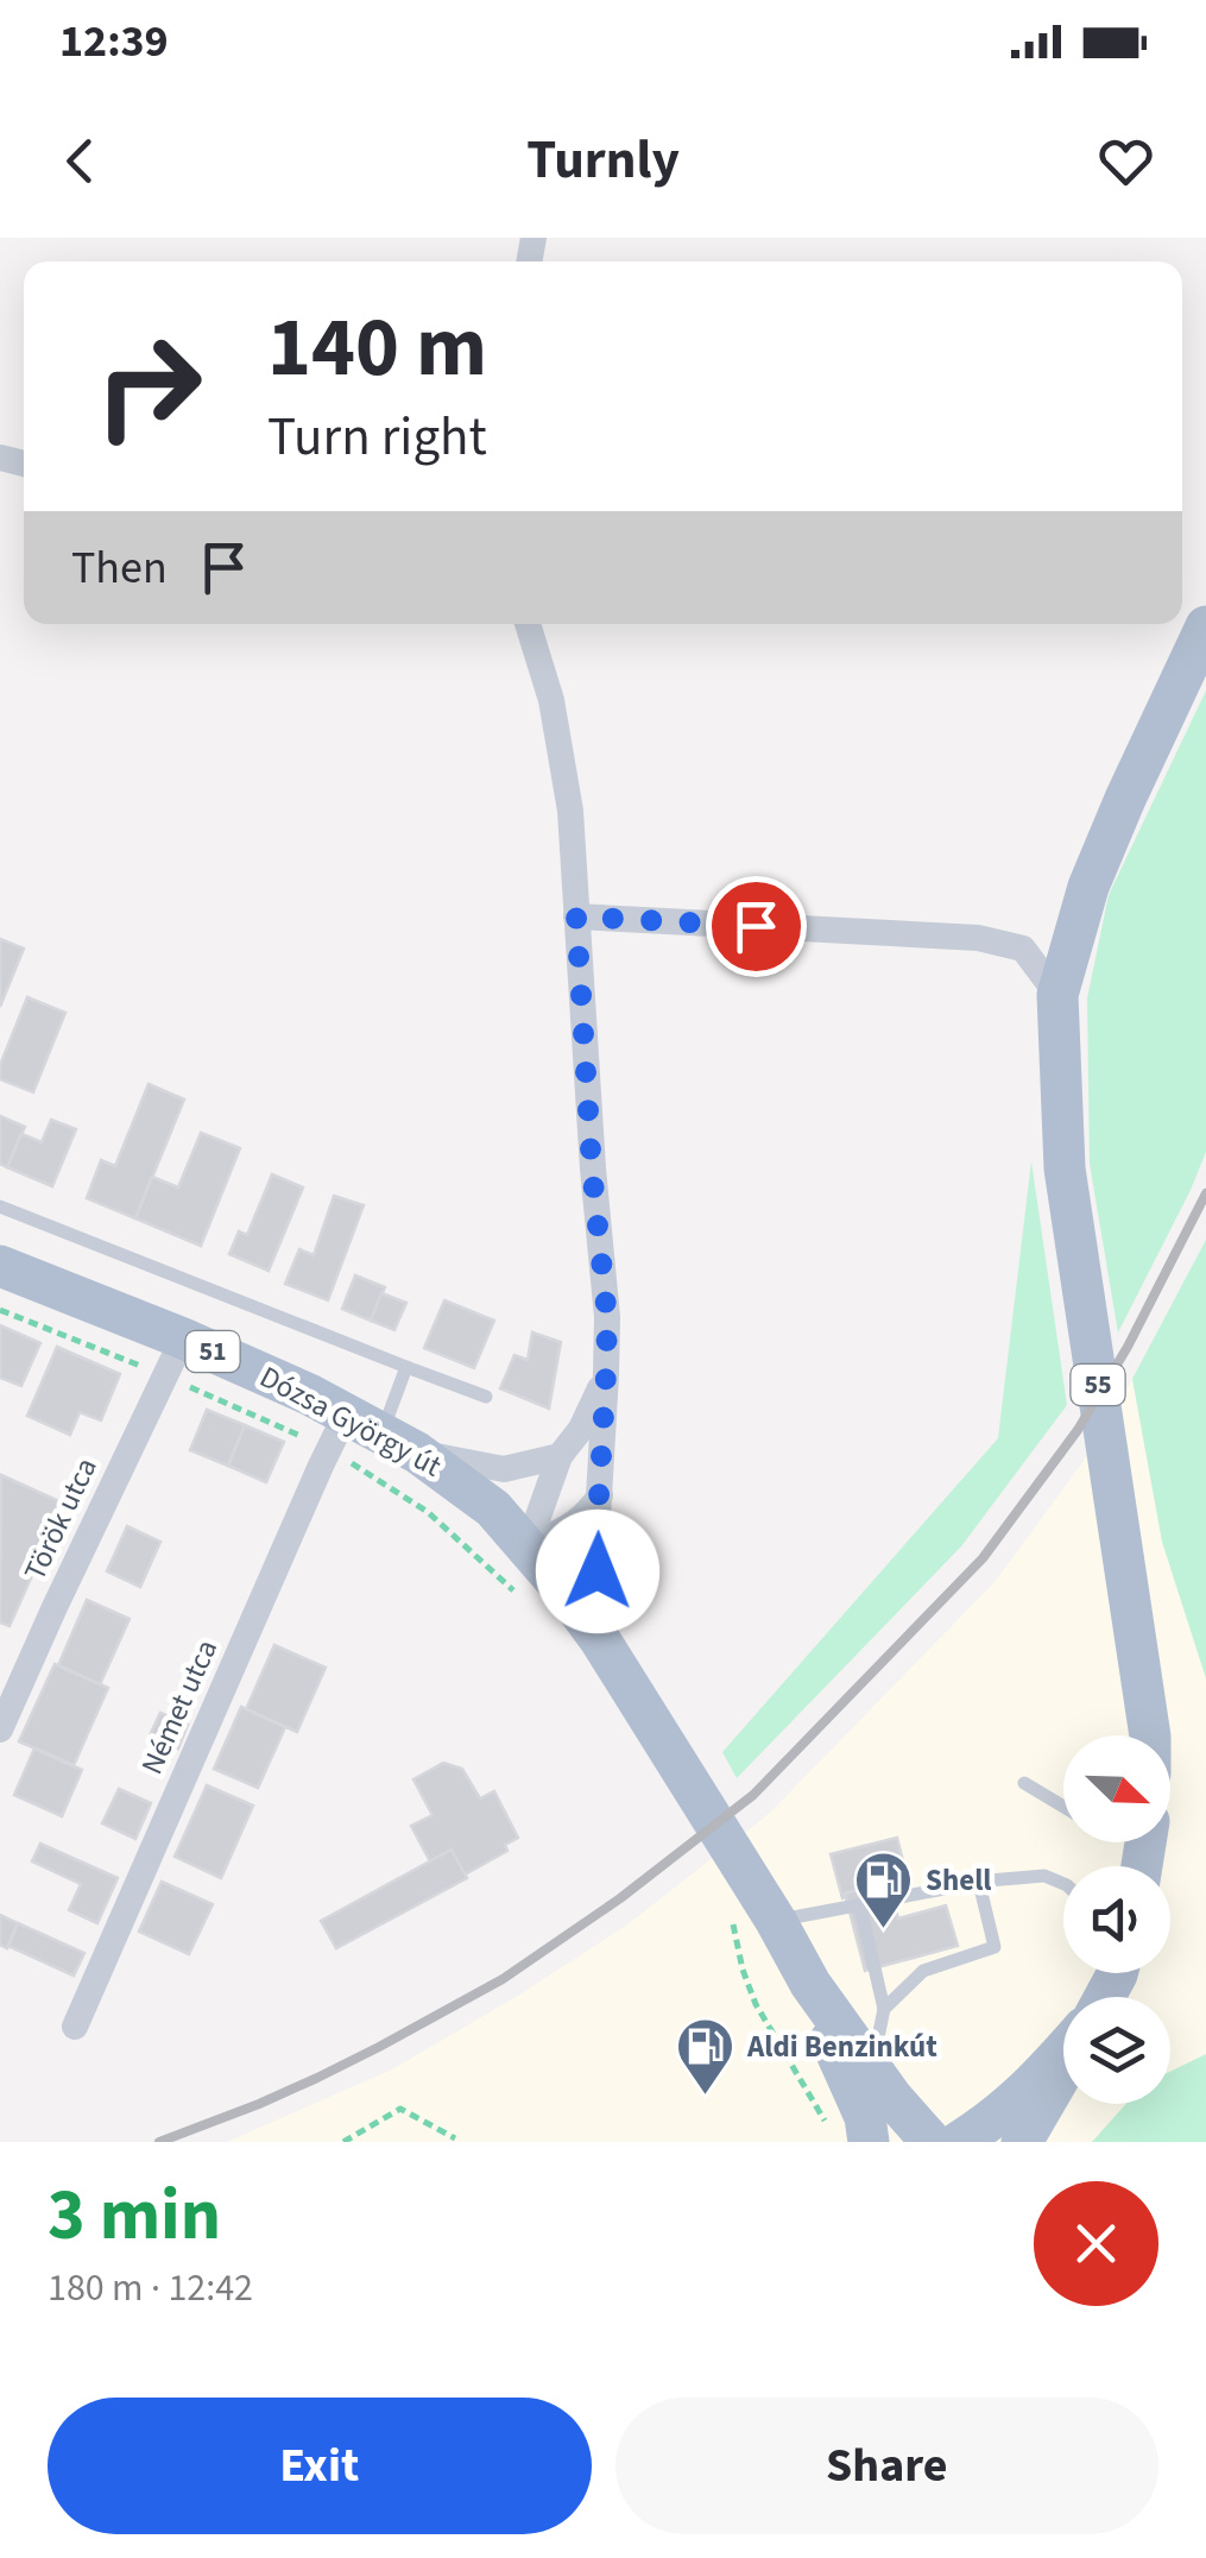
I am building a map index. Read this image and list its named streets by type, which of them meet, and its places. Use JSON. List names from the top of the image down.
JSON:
{
  "streets": {
    "main road": ["51", "55", "Dózsa György út"],
    "street": ["Török utca", "Német utca"]
  },
  "crossings": [
    ["51", "Dózsa György út"],
    ["Dózsa György út", "Török utca"],
    ["Dózsa György út", "Német utca"]
  ],
  "places": {
    "fuel station": ["Shell", "Aldi Benzinkút"]
  },
  "north": "bottom right",
  "page": {
    "status": "12:39",
    "header": "Turnly",
    "turn": ["140 m", "Turn right"],
    "then": "Then",
    "heading": ["3 min", "180 m · 12:42"],
    "buttons": ["Exit", "Share"]
  }
}
